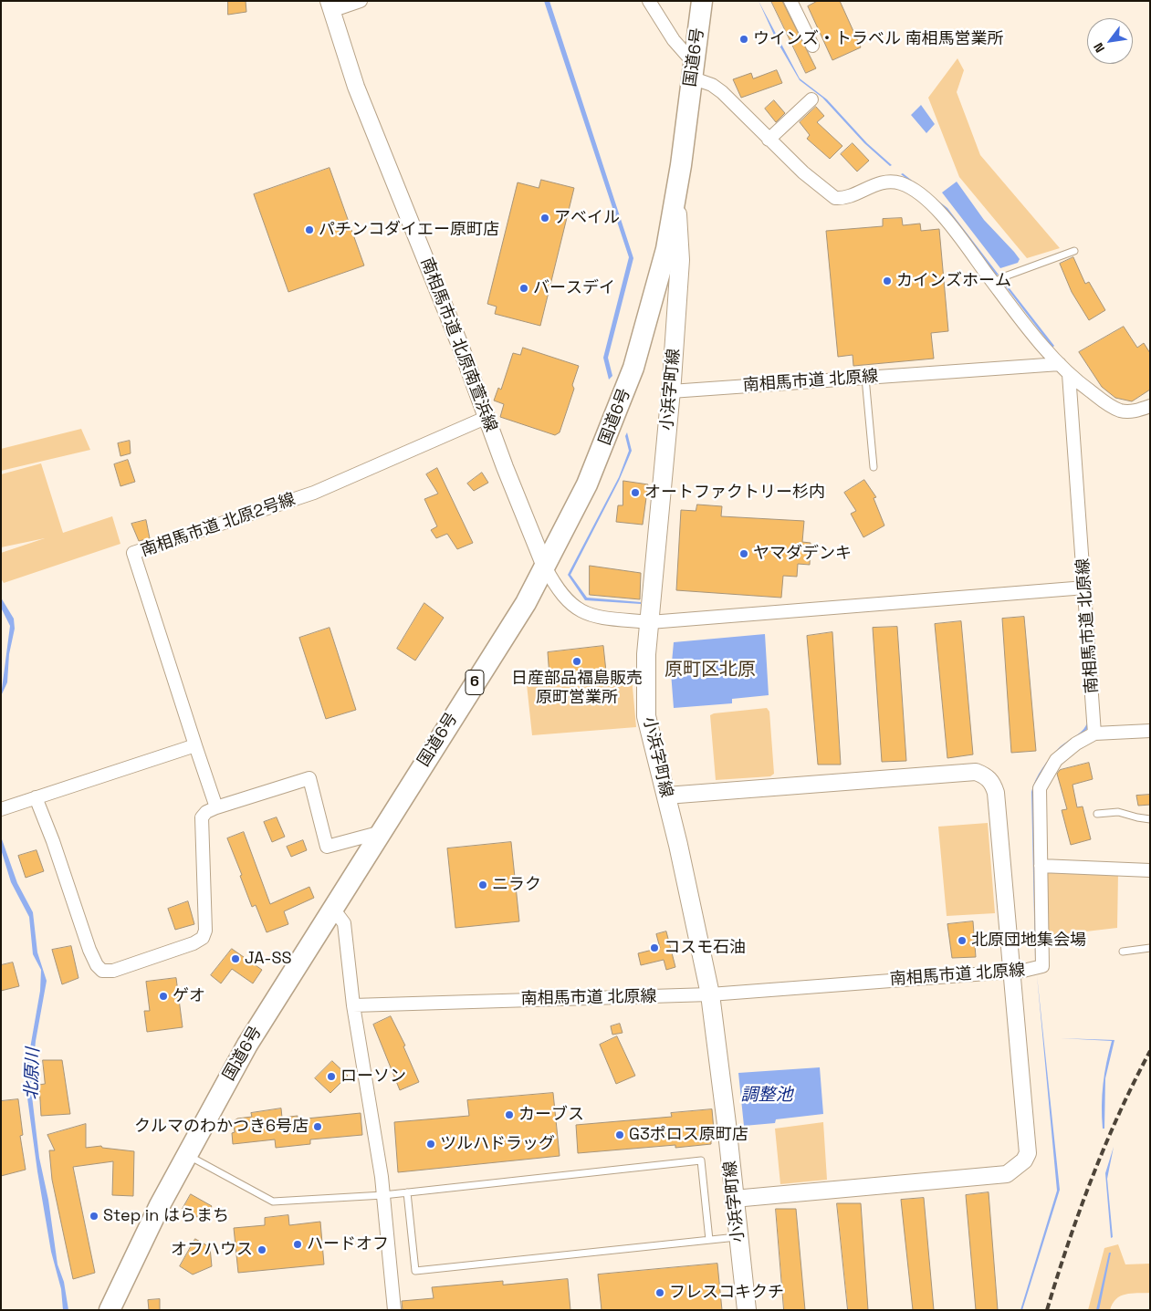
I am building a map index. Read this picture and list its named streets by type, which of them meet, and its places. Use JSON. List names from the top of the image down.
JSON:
{
  "streets": {
    "highway": ["国道6号", "6"],
    "main road": ["小浜字町線"],
    "street": ["南相馬市道 北原南萱浜線", "南相馬市道 北原線", "南相馬市道 北原2号線"]
  },
  "crossings": [
    ["国道6号", "南相馬市道 北原南萱浜線"],
    ["国道6号", "小浜字町線"],
    ["南相馬市道 北原南萱浜線", "南相馬市道 北原線"],
    ["南相馬市道 北原南萱浜線", "小浜字町線"],
    ["南相馬市道 北原南萱浜線", "南相馬市道 北原2号線"],
    ["南相馬市道 北原線", "小浜字町線"]
  ],
  "districts": ["原町区北原"],
  "water": ["北原川", "調整池"],
  "places": [
    "ウインズ・トラベル 南相馬営業所",
    "アベイル",
    "パチンコダイエー原町店",
    "カインズホーム",
    "バースデイ",
    "オートファクトリー杉内",
    "ヤマダデンキ",
    "日産部品福島販売 原町営業所",
    "ニラク",
    "北原団地集会場",
    "コスモ石油",
    "JA-SS",
    "ゲオ",
    "ローソン",
    "カーブス",
    "クルマのわかつき6号店",
    "G3ポロス原町店",
    "ツルハドラッグ",
    "Step in はらまち",
    "ハードオフ",
    "オフハウス",
    "フレスコキクチ"
  ],
  "north": "bottom left"
}
